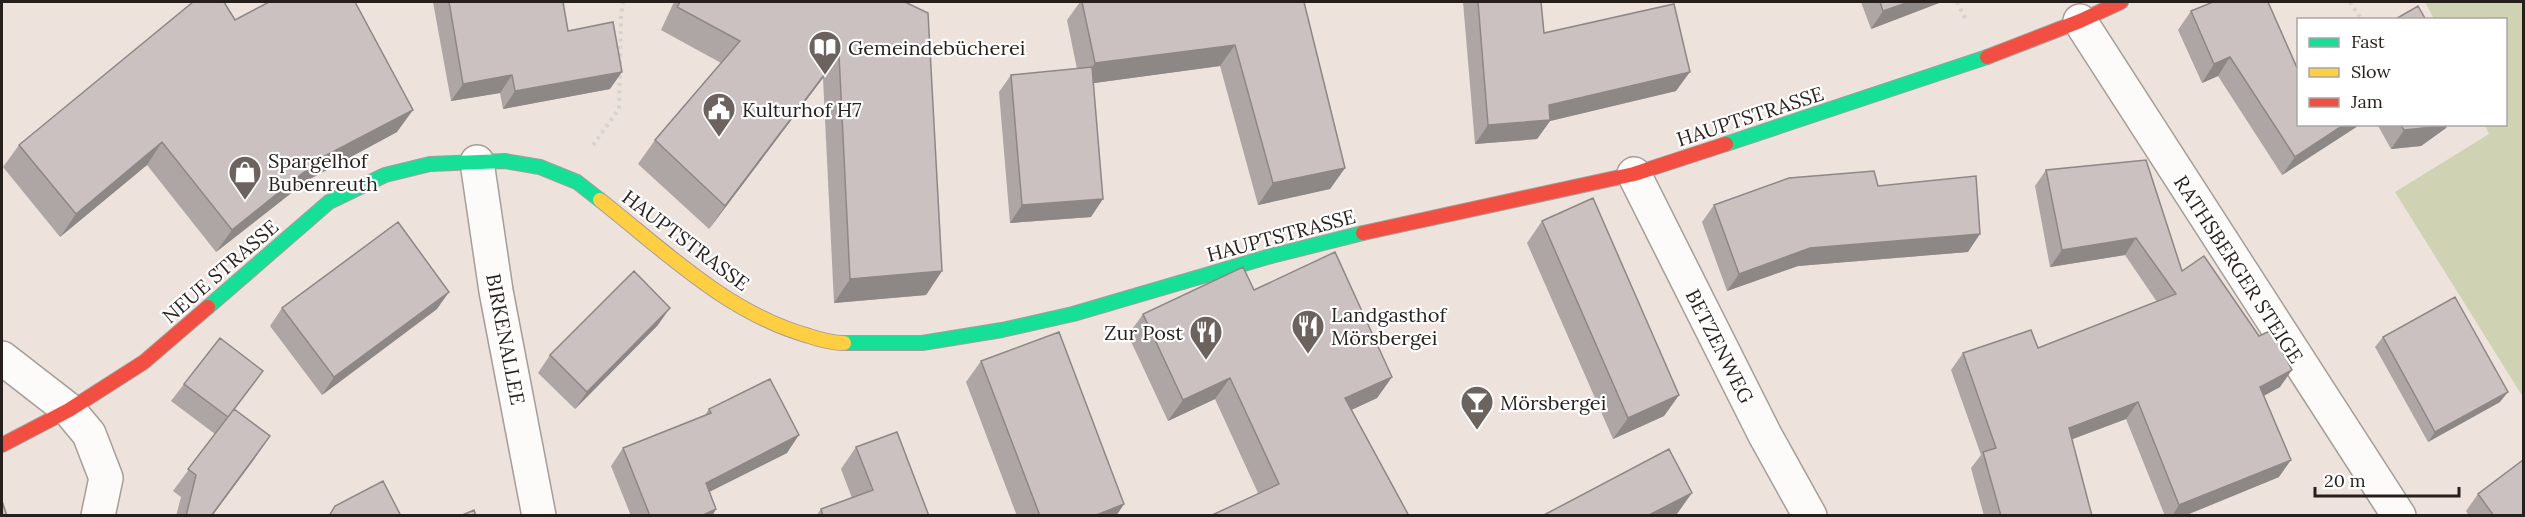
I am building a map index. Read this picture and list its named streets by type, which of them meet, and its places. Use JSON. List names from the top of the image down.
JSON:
{
  "streets": {
    "street": [
      "HAUPTSTRASSE",
      "RATHSBERGER STEIGE",
      "NEUE STRASSE",
      "BIRKENALLEE",
      "BETZENWEG"
    ]
  },
  "crossings": [
    ["HAUPTSTRASSE", "RATHSBERGER STEIGE"],
    ["HAUPTSTRASSE", "NEUE STRASSE"],
    ["HAUPTSTRASSE", "BIRKENALLEE"],
    ["HAUPTSTRASSE", "BETZENWEG"],
    ["NEUE STRASSE", "BIRKENALLEE"]
  ],
  "places": {
    "library": ["Gemeindebücherei"],
    "public building": ["Kulturhof H7"],
    "shop": ["Spargelhof Bubenreuth"],
    "restaurant": ["Landgasthof Mörsbergei", "Zur Post"],
    "bar": ["Mörsbergei"]
  },
  "legend": ["Fast", "Slow", "Jam"],
  "scale_bar": "20 m"
}
